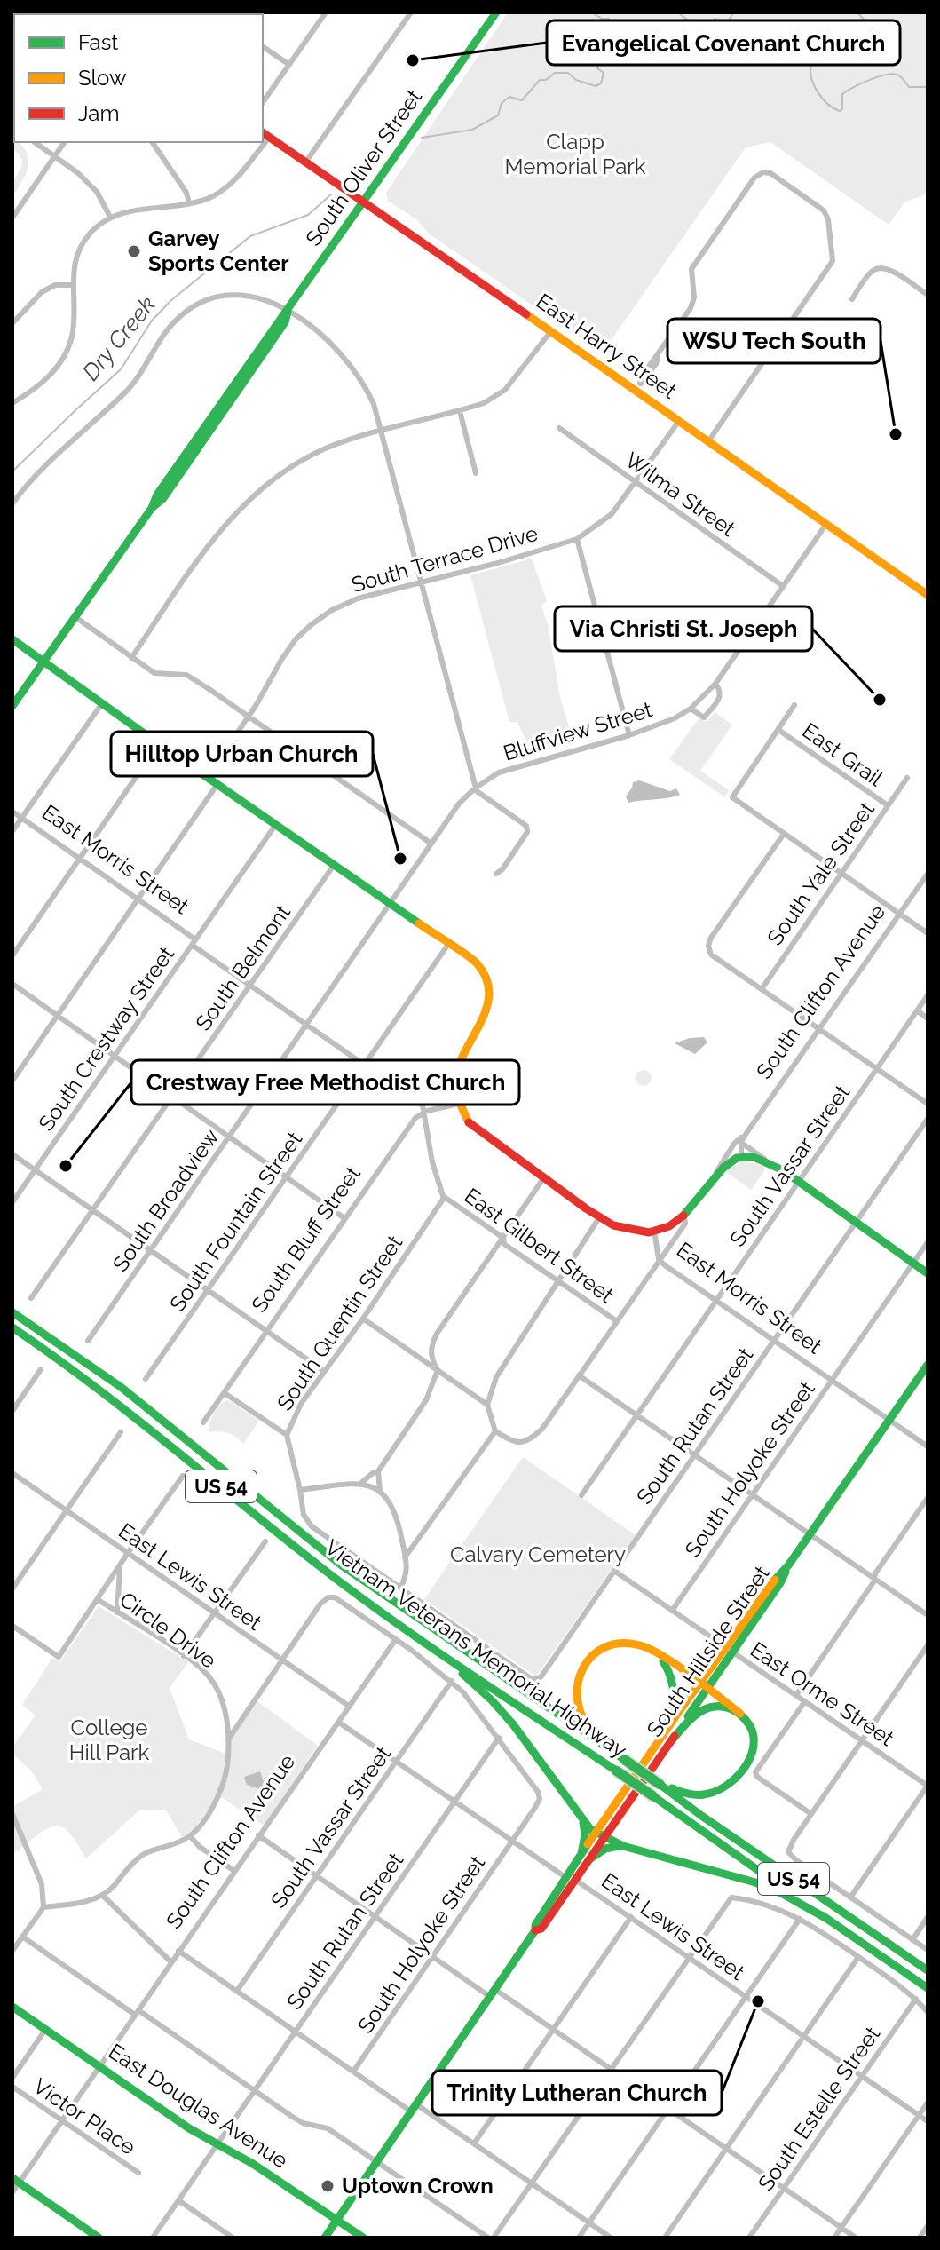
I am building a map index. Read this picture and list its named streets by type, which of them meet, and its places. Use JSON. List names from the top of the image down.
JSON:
{
  "streets": {
    "main road": [
      "South Oliver Street",
      "East Harry Street",
      "East Morris Street",
      "South Clifton Avenue",
      "South Bluff Street",
      "US 54",
      "Vietnam Veterans Memorial Highway",
      "South Hillside Street",
      "East Douglas Avenue"
    ],
    "street": [
      "Wilma Street",
      "South Terrace Drive",
      "Bluffview Street",
      "East Grail",
      "South Yale Street",
      "South Belmont",
      "South Crestway Street",
      "South Vassar Street",
      "South Broadview",
      "South Fountain Street",
      "East Gilbert Street",
      "South Quentin Street",
      "South Rutan Street",
      "South Holyoke Street",
      "East Lewis Street",
      "Circle Drive",
      "East Orme Street",
      "South Estelle Street",
      "Victor Place"
    ]
  },
  "crossings": [
    ["South Oliver Street", "East Harry Street"],
    ["East Harry Street", "South Terrace Drive"],
    ["East Harry Street", "Bluffview Street"],
    ["Wilma Street", "South Terrace Drive"],
    ["Wilma Street", "Bluffview Street"],
    ["Bluffview Street", "South Broadview"],
    ["East Grail", "South Yale Street"],
    ["East Morris Street", "South Belmont"],
    ["East Morris Street", "South Clifton Avenue"],
    ["East Morris Street", "South Crestway Street"],
    ["East Morris Street", "South Vassar Street"],
    ["East Morris Street", "South Broadview"],
    ["East Morris Street", "South Fountain Street"],
    ["East Morris Street", "South Bluff Street"],
    ["East Morris Street", "East Gilbert Street"],
    ["East Morris Street", "South Rutan Street"],
    ["East Morris Street", "South Holyoke Street"],
    ["East Morris Street", "South Hillside Street"],
    ["South Clifton Avenue", "East Gilbert Street"],
    ["South Clifton Avenue", "East Lewis Street"],
    ["South Clifton Avenue", "East Douglas Avenue"],
    ["South Clifton Avenue", "Victor Place"],
    ["South Vassar Street", "East Lewis Street"],
    ["South Fountain Street", "South Bluff Street"],
    ["South Bluff Street", "East Gilbert Street"],
    ["East Gilbert Street", "South Quentin Street"],
    ["South Quentin Street", "South Rutan Street"],
    ["South Rutan Street", "South Holyoke Street"],
    ["South Rutan Street", "East Lewis Street"],
    ["South Rutan Street", "East Orme Street"],
    ["South Rutan Street", "East Douglas Avenue"],
    ["South Holyoke Street", "East Lewis Street"],
    ["South Holyoke Street", "East Orme Street"],
    ["East Lewis Street", "South Hillside Street"],
    ["East Lewis Street", "South Estelle Street"],
    ["South Hillside Street", "East Orme Street"],
    ["South Hillside Street", "East Douglas Avenue"]
  ],
  "water": ["Dry Creek"],
  "parks": ["Clapp Memorial Park", "Calvary Cemetery", "College Hill Park"],
  "places": [
    "Evangelical Covenant Church",
    "Garvey Sports Center",
    "WSU Tech South",
    "Via Christi St. Joseph",
    "Hilltop Urban Church",
    "Crestway Free Methodist Church",
    "Trinity Lutheran Church",
    "Uptown Crown"
  ],
  "legend": ["Fast", "Slow", "Jam"]
}
